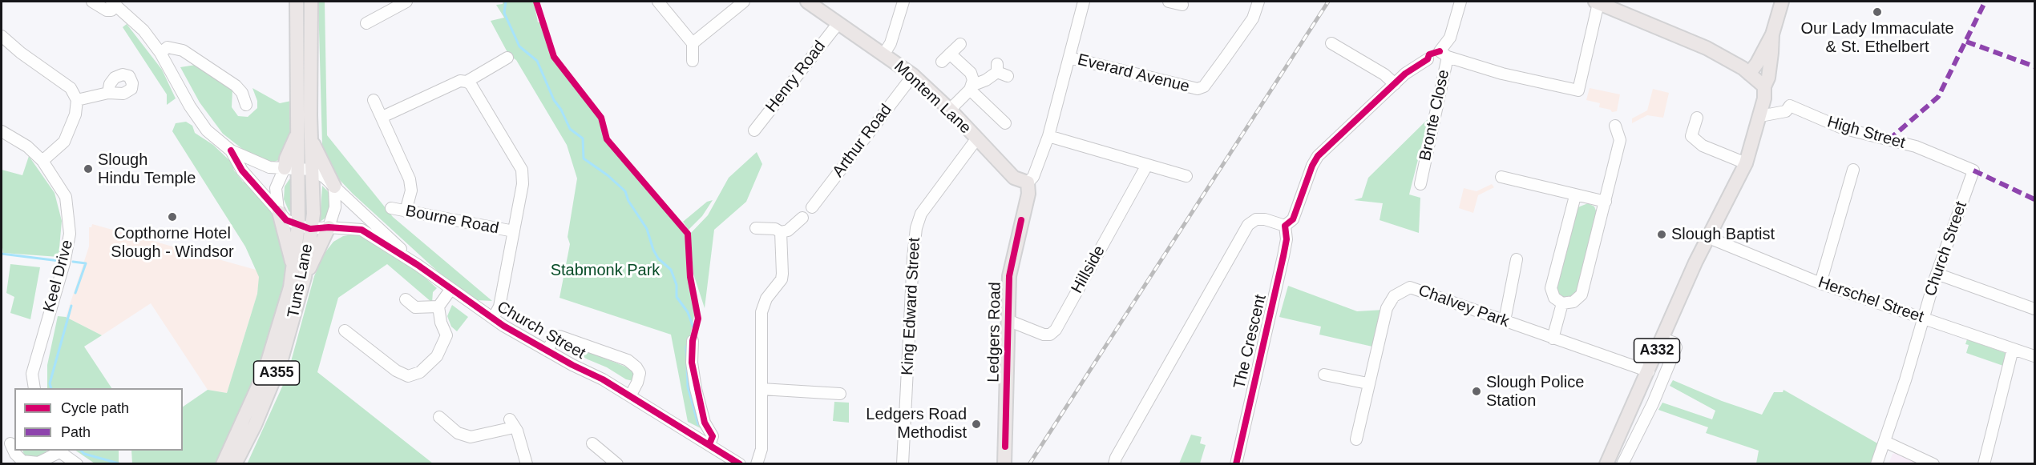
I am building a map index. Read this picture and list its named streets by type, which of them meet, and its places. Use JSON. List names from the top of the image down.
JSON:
{
  "streets": {
    "main road": [
      "Montem Lane",
      "Tuns Lane",
      "Ledgers Road",
      "A332",
      "A355"
    ],
    "street": [
      "Everard Avenue",
      "Henry Road",
      "Bronte Close",
      "High Street",
      "Arthur Road",
      "Bourne Road",
      "Church Street",
      "Hillside",
      "Keel Drive",
      "Herschel Street",
      "King Edward Street",
      "Chalvey Park",
      "The Crescent"
    ]
  },
  "crossings": [
    ["Everard Avenue", "Ledgers Road"],
    ["Henry Road", "Montem Lane"],
    ["Montem Lane", "Arthur Road"],
    ["Montem Lane", "King Edward Street"],
    ["Montem Lane", "Ledgers Road"],
    ["High Street", "Church Street"],
    ["High Street", "A332"],
    ["Church Street", "Tuns Lane"],
    ["Church Street", "Herschel Street"],
    ["Church Street", "A355"],
    ["Hillside", "Ledgers Road"],
    ["Tuns Lane", "A355"],
    ["Herschel Street", "A332"],
    ["Chalvey Park", "A332"]
  ],
  "parks": ["Stabmonk Park"],
  "places": [
    "Our Lady Immaculate & St. Ethelbert",
    "Slough Hindu Temple",
    "Copthorne Hotel Slough - Windsor",
    "Slough Baptist",
    "Slough Police Station",
    "Ledgers Road Methodist"
  ],
  "legend": ["Cycle path", "Path"]
}
